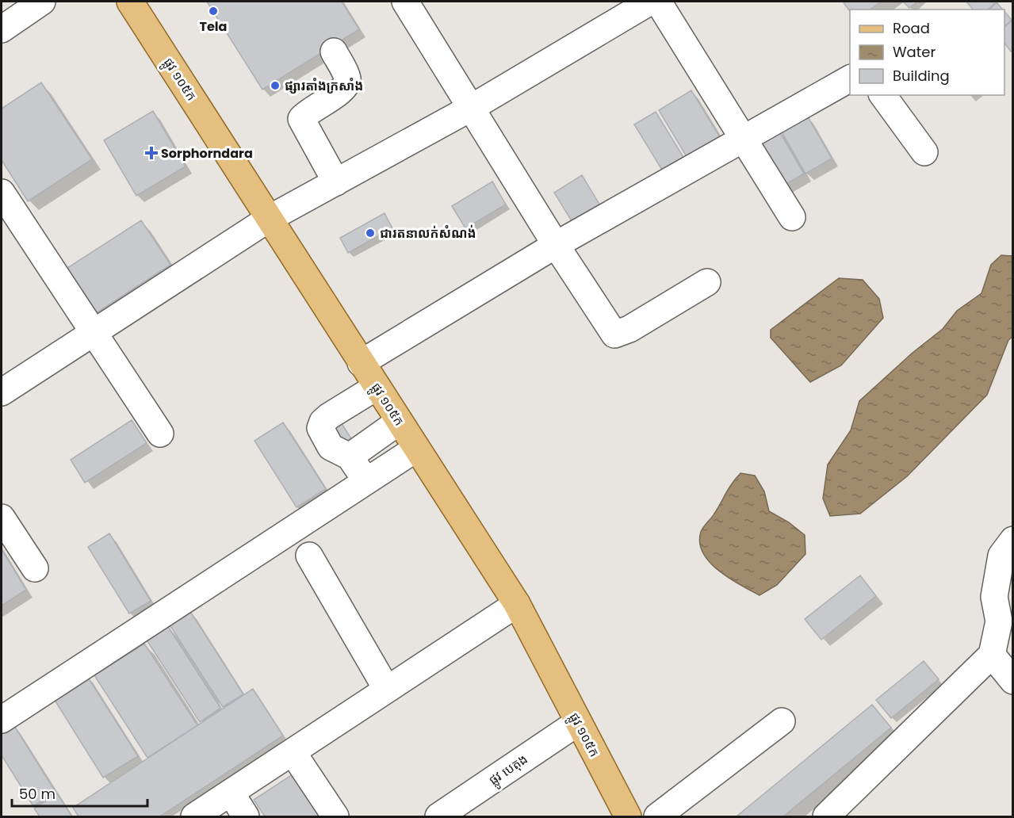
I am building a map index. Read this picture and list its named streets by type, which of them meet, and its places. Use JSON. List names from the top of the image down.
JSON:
{
  "streets": {
    "main road": ["ផ្លូវ ១០៥ក"],
    "street": ["ផ្លូវ បេតុង"]
  },
  "crossings": [
    ["ផ្លូវ ១០៥ក", "ផ្លូវ បេតុង"]
  ],
  "places": {
    "other": ["Tela", "ផ្សារតាំងក្រសាំង", "ជារតនាលក់សំណង់"],
    "health": ["Sorphorndara"]
  },
  "legend": ["Road", "Water", "Building"],
  "scale_bar": "50 m"
}
